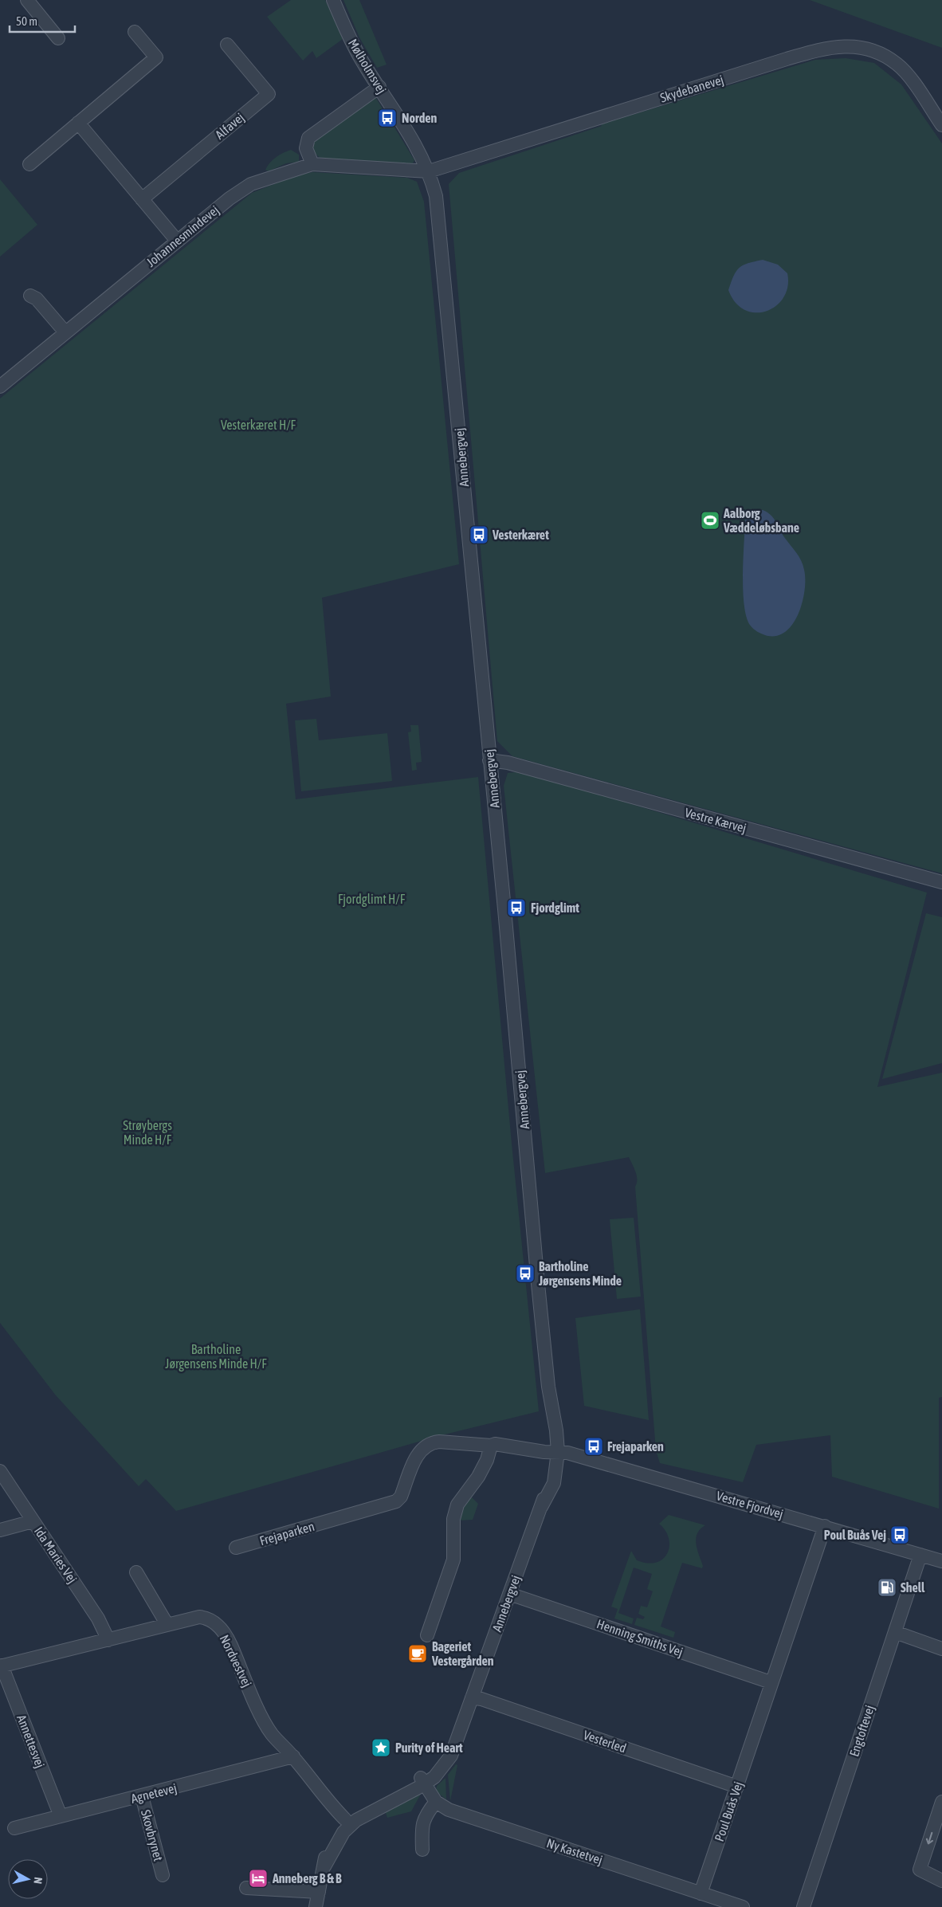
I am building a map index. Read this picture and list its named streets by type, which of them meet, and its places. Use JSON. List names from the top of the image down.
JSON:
{
  "streets": {
    "street": [
      "Mølholmsvej",
      "Skydebanevej",
      "Alfavej",
      "Johannesmindevej",
      "Annebergvej",
      "Vestre Kærvej",
      "Vestre Fjordvej",
      "Frejaparken",
      "Ida Maries Vej",
      "Henning Smiths Vej",
      "Nordvestvej",
      "Engtoftevej",
      "Annettesvej",
      "Vesterled",
      "Agnetevej",
      "Poul Buås Vej",
      "Skovbrynet",
      "Ny Kastetvej"
    ]
  },
  "crossings": [
    ["Mølholmsvej", "Skydebanevej"],
    ["Mølholmsvej", "Johannesmindevej"],
    ["Mølholmsvej", "Annebergvej"],
    ["Skydebanevej", "Johannesmindevej"],
    ["Skydebanevej", "Annebergvej"],
    ["Johannesmindevej", "Annebergvej"],
    ["Annebergvej", "Vestre Kærvej"],
    ["Annebergvej", "Vestre Fjordvej"],
    ["Annebergvej", "Frejaparken"],
    ["Annebergvej", "Henning Smiths Vej"],
    ["Annebergvej", "Nordvestvej"],
    ["Annebergvej", "Vesterled"],
    ["Vestre Fjordvej", "Frejaparken"],
    ["Vestre Fjordvej", "Engtoftevej"],
    ["Vestre Fjordvej", "Poul Buås Vej"],
    ["Ida Maries Vej", "Nordvestvej"],
    ["Henning Smiths Vej", "Poul Buås Vej"],
    ["Nordvestvej", "Annettesvej"],
    ["Nordvestvej", "Agnetevej"],
    ["Annettesvej", "Agnetevej"],
    ["Vesterled", "Poul Buås Vej"],
    ["Agnetevej", "Skovbrynet"],
    ["Poul Buås Vej", "Ny Kastetvej"]
  ],
  "parks": [
    "Vesterkæret H/F",
    "Fjordglimt H/F",
    "Strøybergs Minde H/F",
    "Bartholine Jørgensens Minde H/F"
  ],
  "places": {
    "bus stop": [
      "Norden",
      "Vesterkæret",
      "Fjordglimt",
      "Bartholine Jørgensens Minde",
      "Frejaparken",
      "Poul Buås Vej"
    ],
    "sports": ["Aalborg Væddeløbsbane"],
    "fuel station": ["Shell"],
    "cafe": ["Bageriet Vestergården"],
    "place": ["Purity of Heart"],
    "hotel": ["Anneberg B & B"]
  },
  "scale_bar": "50 m",
  "north": "right"
}
